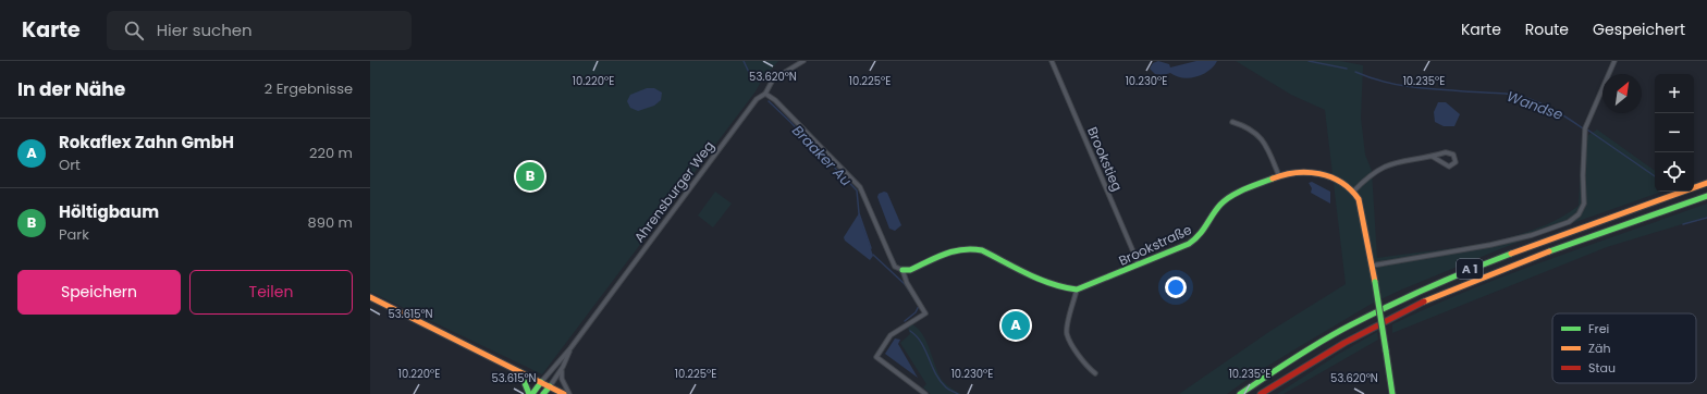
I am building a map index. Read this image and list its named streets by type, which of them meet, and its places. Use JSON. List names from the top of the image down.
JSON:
{
  "streets": {
    "main road": ["Brookstraße", "A 1"],
    "street": ["Brookstieg", "Ahrensburger Weg"]
  },
  "crossings": [
    ["Brookstieg", "Brookstraße"]
  ],
  "water": ["Wandse", "Braaker Au"],
  "legend": ["Frei", "Zäh", "Stau"],
  "north": "top right",
  "page": {
    "header": "Karte",
    "search": "Hier suchen",
    "nav": ["Karte", "Route", "Gespeichert"],
    "heading": ["In der Nähe", "2 Ergebnisse"],
    "map_buttons": ["+", "−"],
    "list": [
      {
        "mark": "A",
        "name": "Rokaflex Zahn GmbH",
        "note": "Ort",
        "value": "220 m"
      },
      {
        "mark": "B",
        "name": "Höltigbaum",
        "note": "Park",
        "value": "890 m"
      }
    ],
    "pins": ["B", "A"],
    "buttons": ["Speichern", "Teilen"]
  },
  "coordinates": [
    "53.620°N",
    "10.220°E",
    "10.225°E",
    "10.230°E",
    "10.235°E",
    "53.615°N"
  ]
}
